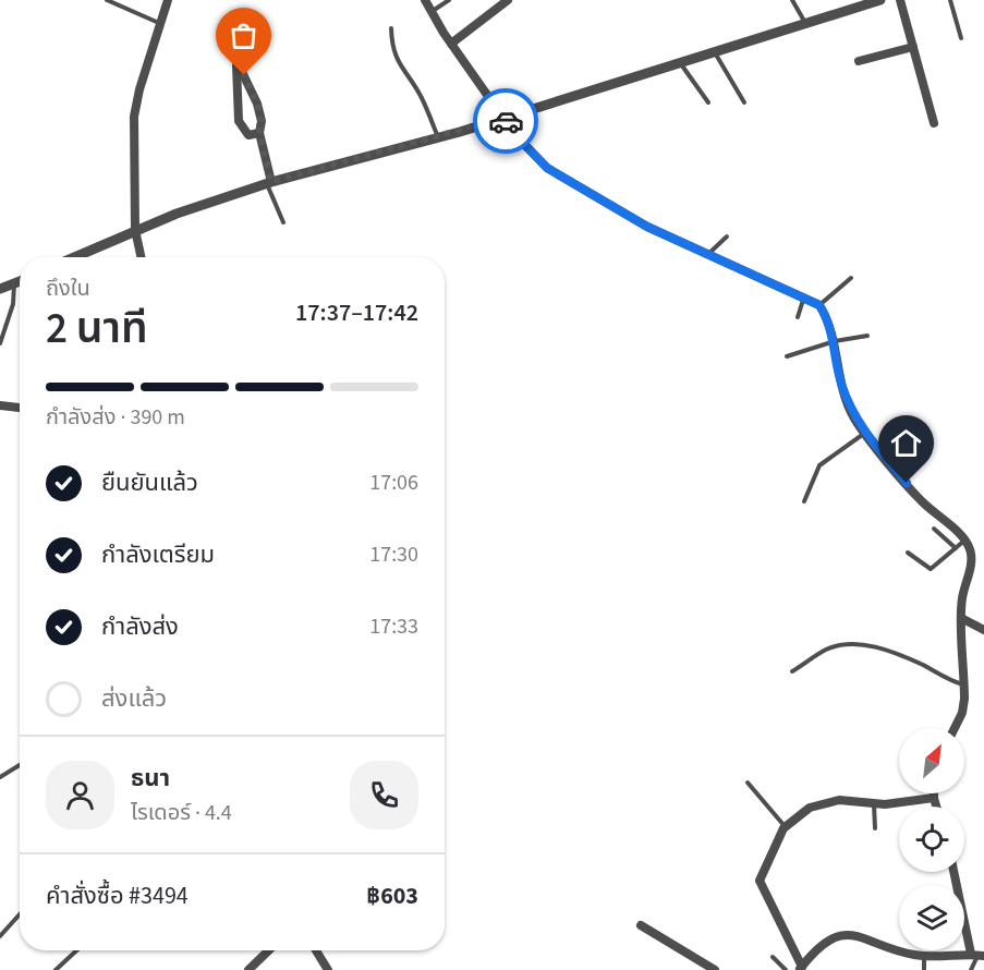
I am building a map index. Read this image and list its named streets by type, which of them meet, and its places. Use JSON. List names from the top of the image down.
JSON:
{
  "north": "top right",
  "page": {
    "heading": ["2 นาที", "ถึงใน", "17:37–17:42"],
    "panel": [
      "ธนา",
      "ไรเดอร์ · 4.4",
      "คำสั่งซื้อ #3494",
      "฿603"
    ],
    "bar": "กำลังส่ง · 390 m",
    "list": [
      ["ยืนยันแล้ว", "17:06"],
      ["กำลังเตรียม", "17:30"],
      ["กำลังส่ง", "17:33"],
      "ส่งแล้ว"
    ]
  }
}
